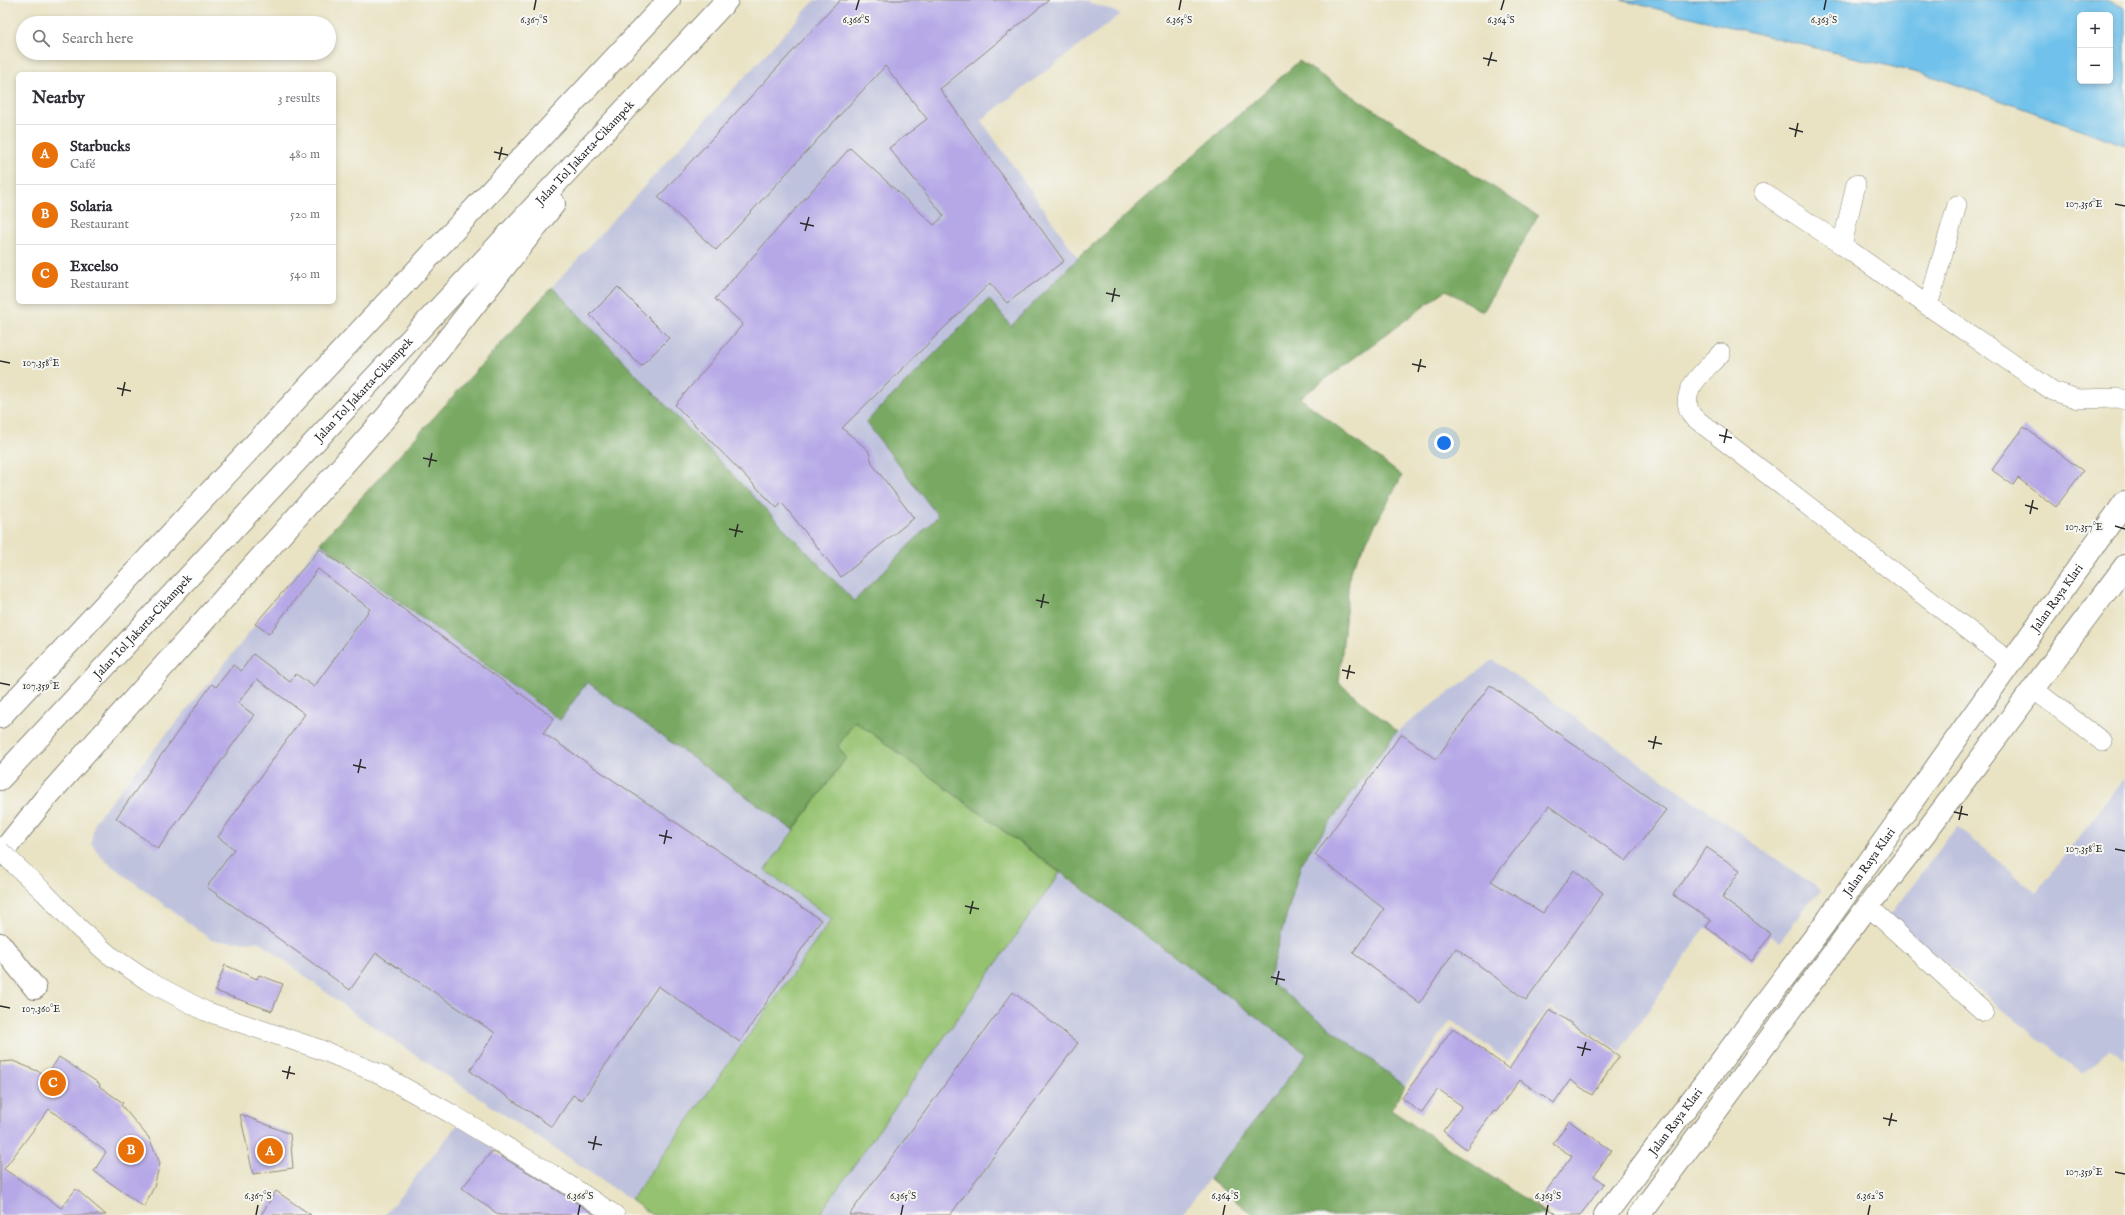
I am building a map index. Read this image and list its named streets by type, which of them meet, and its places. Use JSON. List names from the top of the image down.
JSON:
{
  "streets": {
    "highway": ["Jalan Tol Jakarta–Cikampek", "Jalan Raya Klari"]
  },
  "page": {
    "map_buttons": ["+", "−"],
    "search": "Search here",
    "heading": ["Nearby", "3 results"],
    "list": [
      {
        "mark": "A",
        "name": "Starbucks",
        "note": "Café",
        "value": "480 m"
      },
      {
        "mark": "B",
        "name": "Solaria",
        "note": "Restaurant",
        "value": "520 m"
      },
      {
        "mark": "C",
        "name": "Excelso",
        "note": "Restaurant",
        "value": "540 m"
      }
    ],
    "pins": ["C", "B", "A"]
  },
  "coordinates": [
    "6.367°S",
    "6.366°S",
    "6.365°S",
    "6.364°S",
    "6.363°S",
    "107.356°E",
    "107.358°E",
    "107.357°E",
    "107.359°E",
    "107.360°E",
    "6.362°S"
  ]
}
